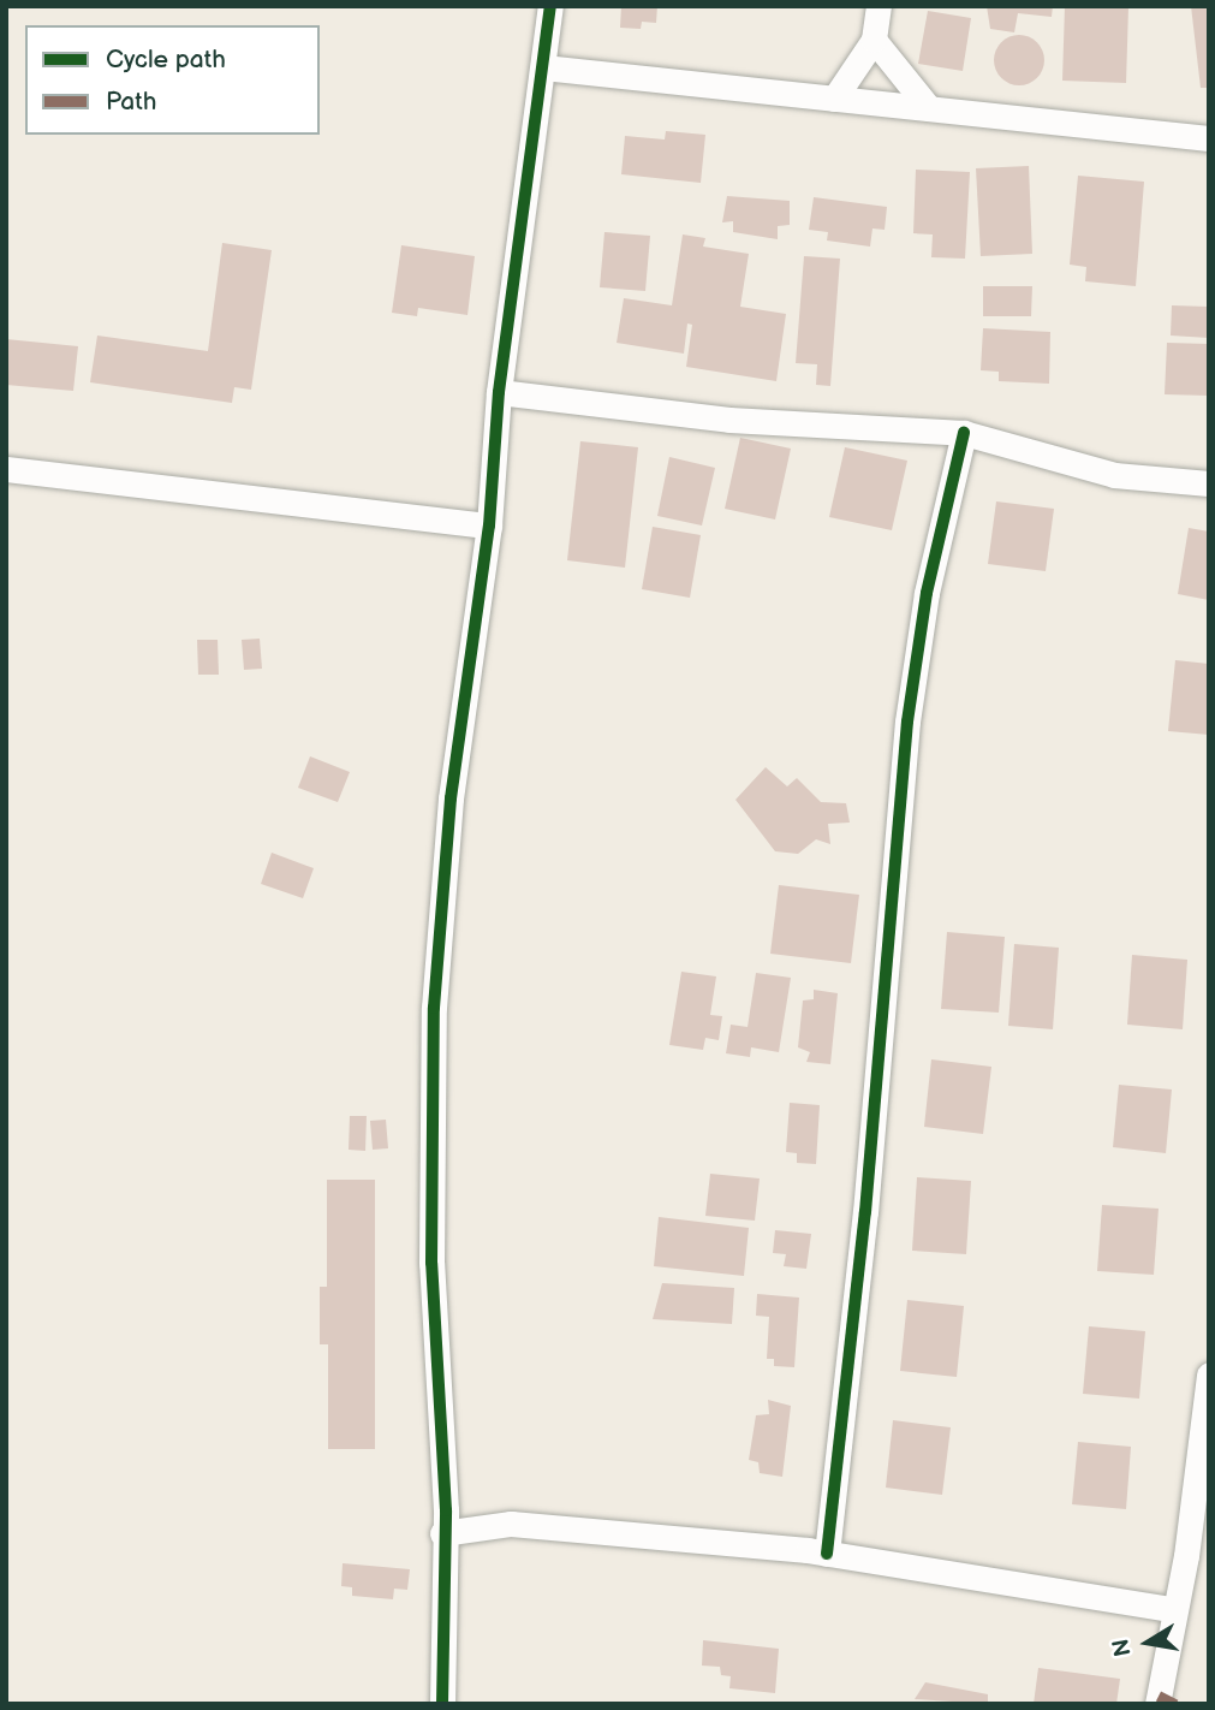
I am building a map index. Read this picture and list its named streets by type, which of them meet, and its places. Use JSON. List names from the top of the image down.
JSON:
{
  "legend": ["Cycle path", "Path"],
  "north": "left"
}
